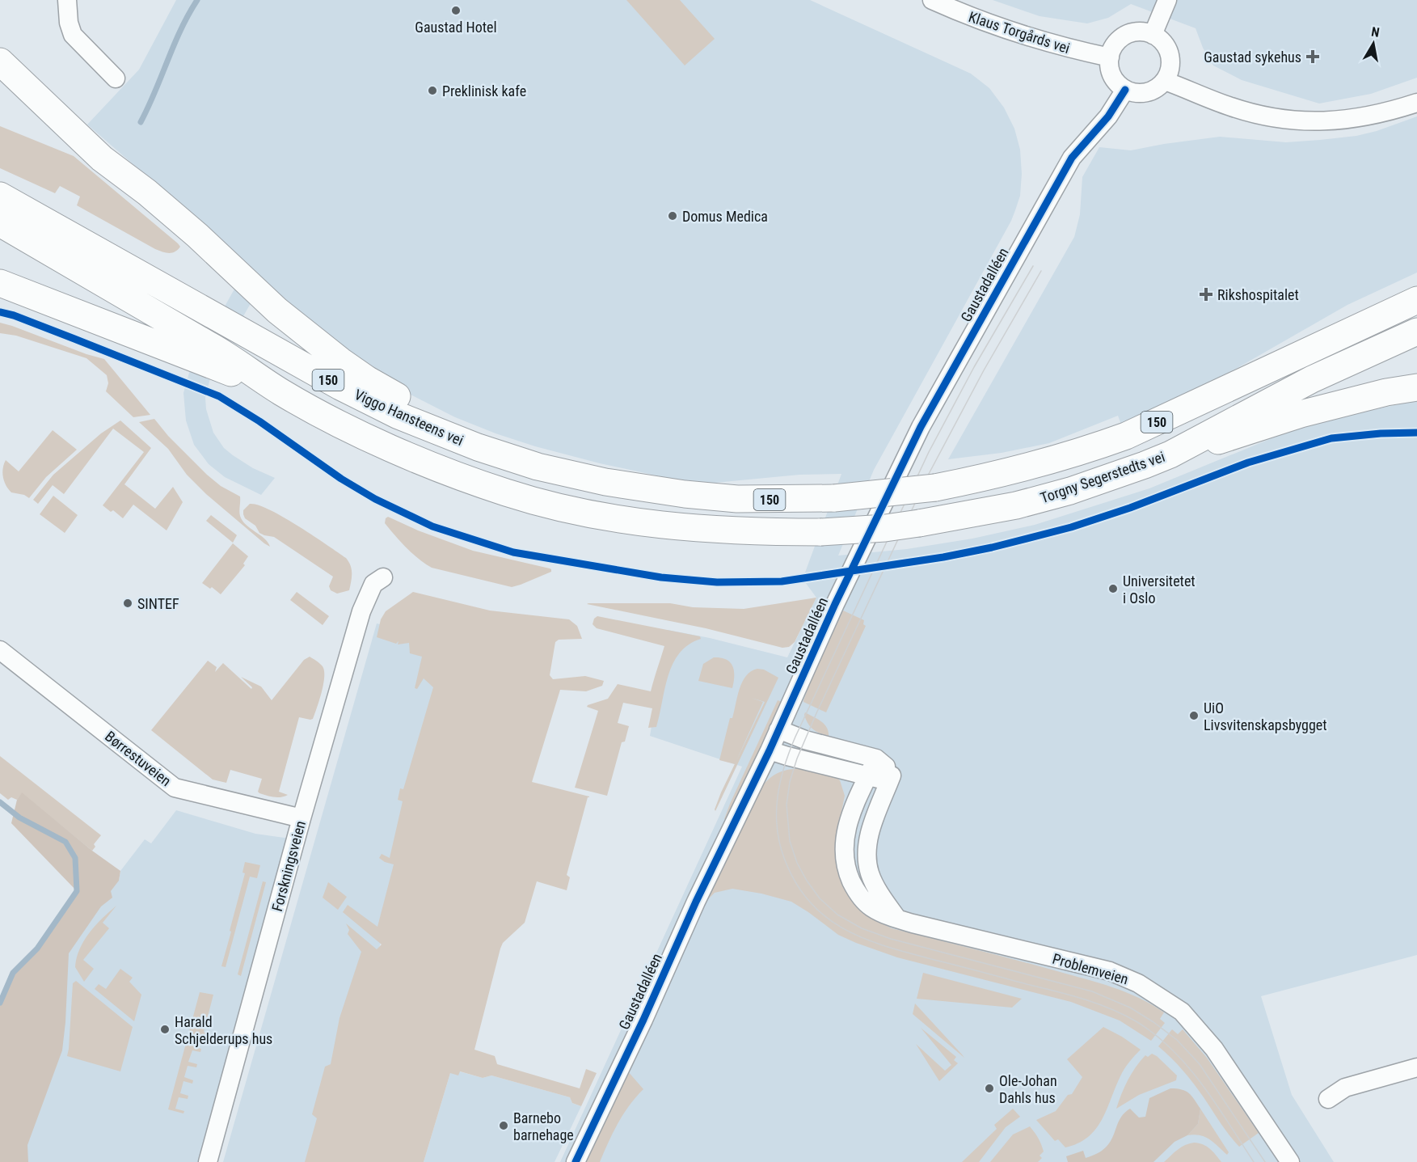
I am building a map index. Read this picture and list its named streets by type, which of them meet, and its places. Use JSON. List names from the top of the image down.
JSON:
{
  "streets": {
    "highway": ["150", "Viggo Hansteens vei", "Torgny Segerstedts vei"],
    "street": [
      "Klaus Torgårds vei",
      "Gaustadalléen",
      "Børrestuveien",
      "Forskningsveien",
      "Problemveien"
    ]
  },
  "crossings": [
    ["Klaus Torgårds vei", "Gaustadalléen"],
    ["150", "Torgny Segerstedts vei"],
    ["Viggo Hansteens vei", "Torgny Segerstedts vei"],
    ["Børrestuveien", "Forskningsveien"]
  ],
  "places": {
    "other": [
      "Gaustad Hotel",
      "Preklinisk kafe",
      "Domus Medica",
      "Universitetet i Oslo",
      "SINTEF",
      "UiO Livsvitenskapsbygget",
      "Harald Schjelderups hus",
      "Ole-Johan Dahls hus",
      "Barnebo barnehage"
    ],
    "health": ["Gaustad sykehus", "Rikshospitalet"]
  },
  "north": "top"
}
